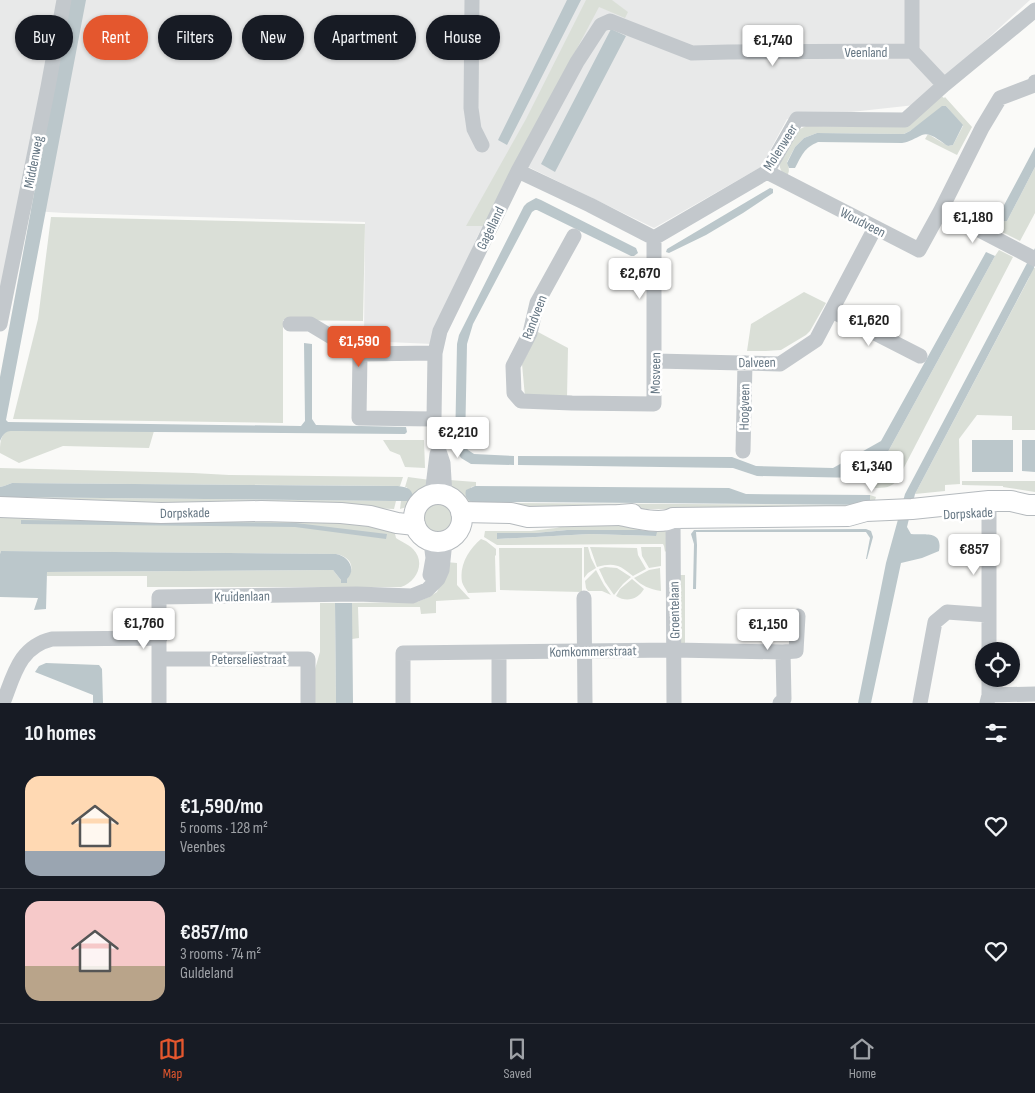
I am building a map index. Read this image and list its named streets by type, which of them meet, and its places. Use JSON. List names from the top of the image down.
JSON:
{
  "streets": {
    "main road": ["Dorpskade"],
    "street": [
      "Veenland",
      "Molenweer",
      "Middenweg",
      "Woudveen",
      "Gagelland",
      "Randveen",
      "Dalveen",
      "Mosveen",
      "Hoogveen",
      "Kruidenlaan",
      "Groentelaan",
      "Komkommerstraat",
      "Peterseliestraat"
    ]
  },
  "crossings": [
    ["Veenland", "Gagelland"],
    ["Molenweer", "Woudveen"],
    ["Molenweer", "Mosveen"],
    ["Woudveen", "Dalveen"],
    ["Gagelland", "Dorpskade"],
    ["Gagelland", "Kruidenlaan"],
    ["Randveen", "Mosveen"],
    ["Dalveen", "Mosveen"],
    ["Dalveen", "Hoogveen"],
    ["Dorpskade", "Kruidenlaan"],
    ["Dorpskade", "Groentelaan"],
    ["Kruidenlaan", "Peterseliestraat"],
    ["Groentelaan", "Komkommerstraat"]
  ],
  "page": {
    "chip": [
      "Buy",
      "Rent",
      "Filters",
      "New",
      "Apartment",
      "House"
    ],
    "price": [
      "€1,740",
      "€1,180",
      "€2,670",
      "€1,620",
      "€1,590",
      "€2,210",
      "€1,340",
      "€857",
      "€1,760",
      "€1,150"
    ],
    "heading": "10 homes",
    "list": [
      {
        "name": "€1,590/mo",
        "note": "5 rooms · 128 m² · Veenbes"
      },
      {
        "name": "€857/mo",
        "note": "3 rooms · 74 m² · Guldeland"
      }
    ],
    "tabs": ["Map", "Saved", "Home"]
  }
}
